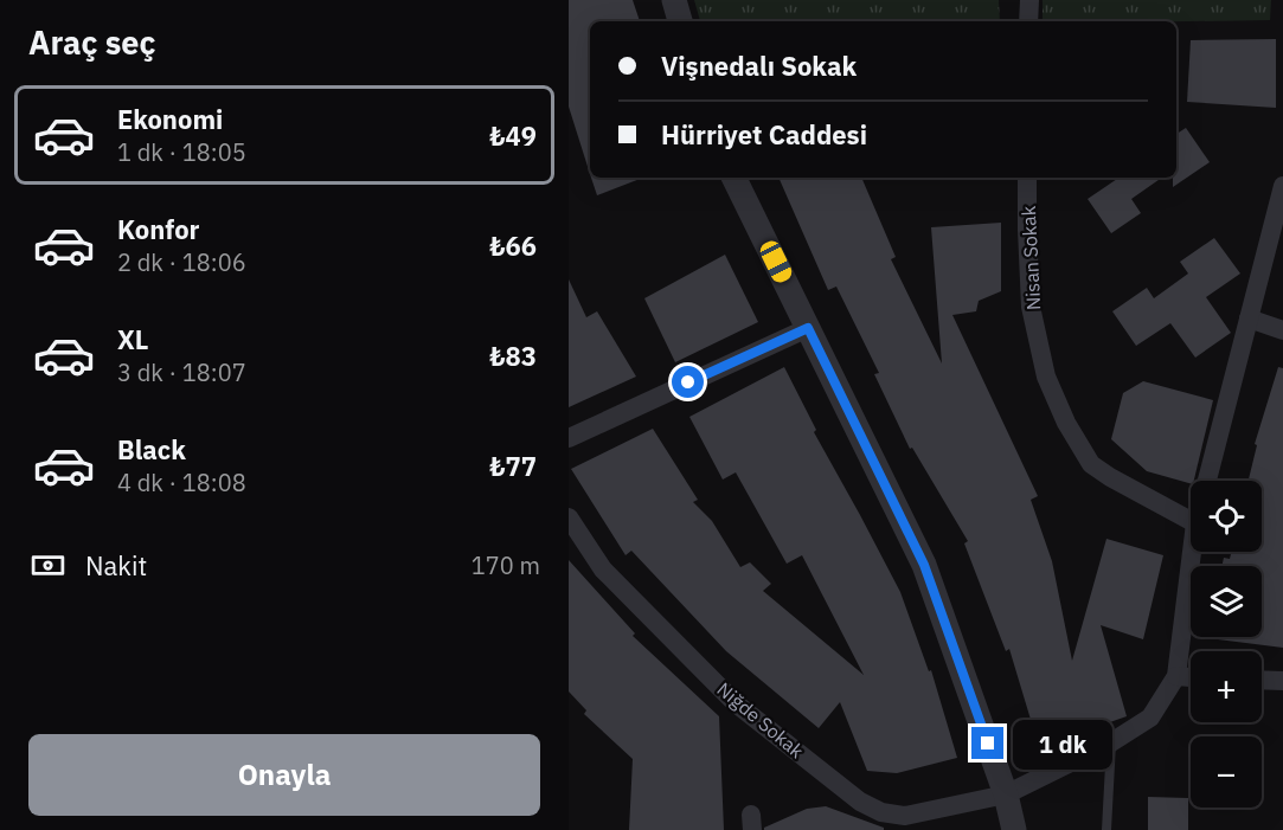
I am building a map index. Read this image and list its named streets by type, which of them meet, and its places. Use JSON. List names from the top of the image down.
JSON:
{
  "streets": {
    "street": ["Nisan Sokak", "Niğde Sokak"]
  },
  "page": {
    "heading": "Araç seç",
    "banner": ["Vişnedalı Sokak", "Hürriyet Caddesi"],
    "list": [
      {
        "name": "Ekonomi",
        "note": "1 dk · 18:05",
        "value": "₺49"
      },
      {
        "name": "Konfor",
        "note": "2 dk · 18:06",
        "value": "₺66"
      },
      {
        "name": "XL",
        "note": "3 dk · 18:07",
        "value": "₺83"
      },
      {
        "name": "Black",
        "note": "4 dk · 18:08",
        "value": "₺77"
      }
    ],
    "map_buttons": ["+", "−"],
    "pay": ["Nakit", "170 m"],
    "buttons": "Onayla",
    "bubble": "1 dk"
  }
}
